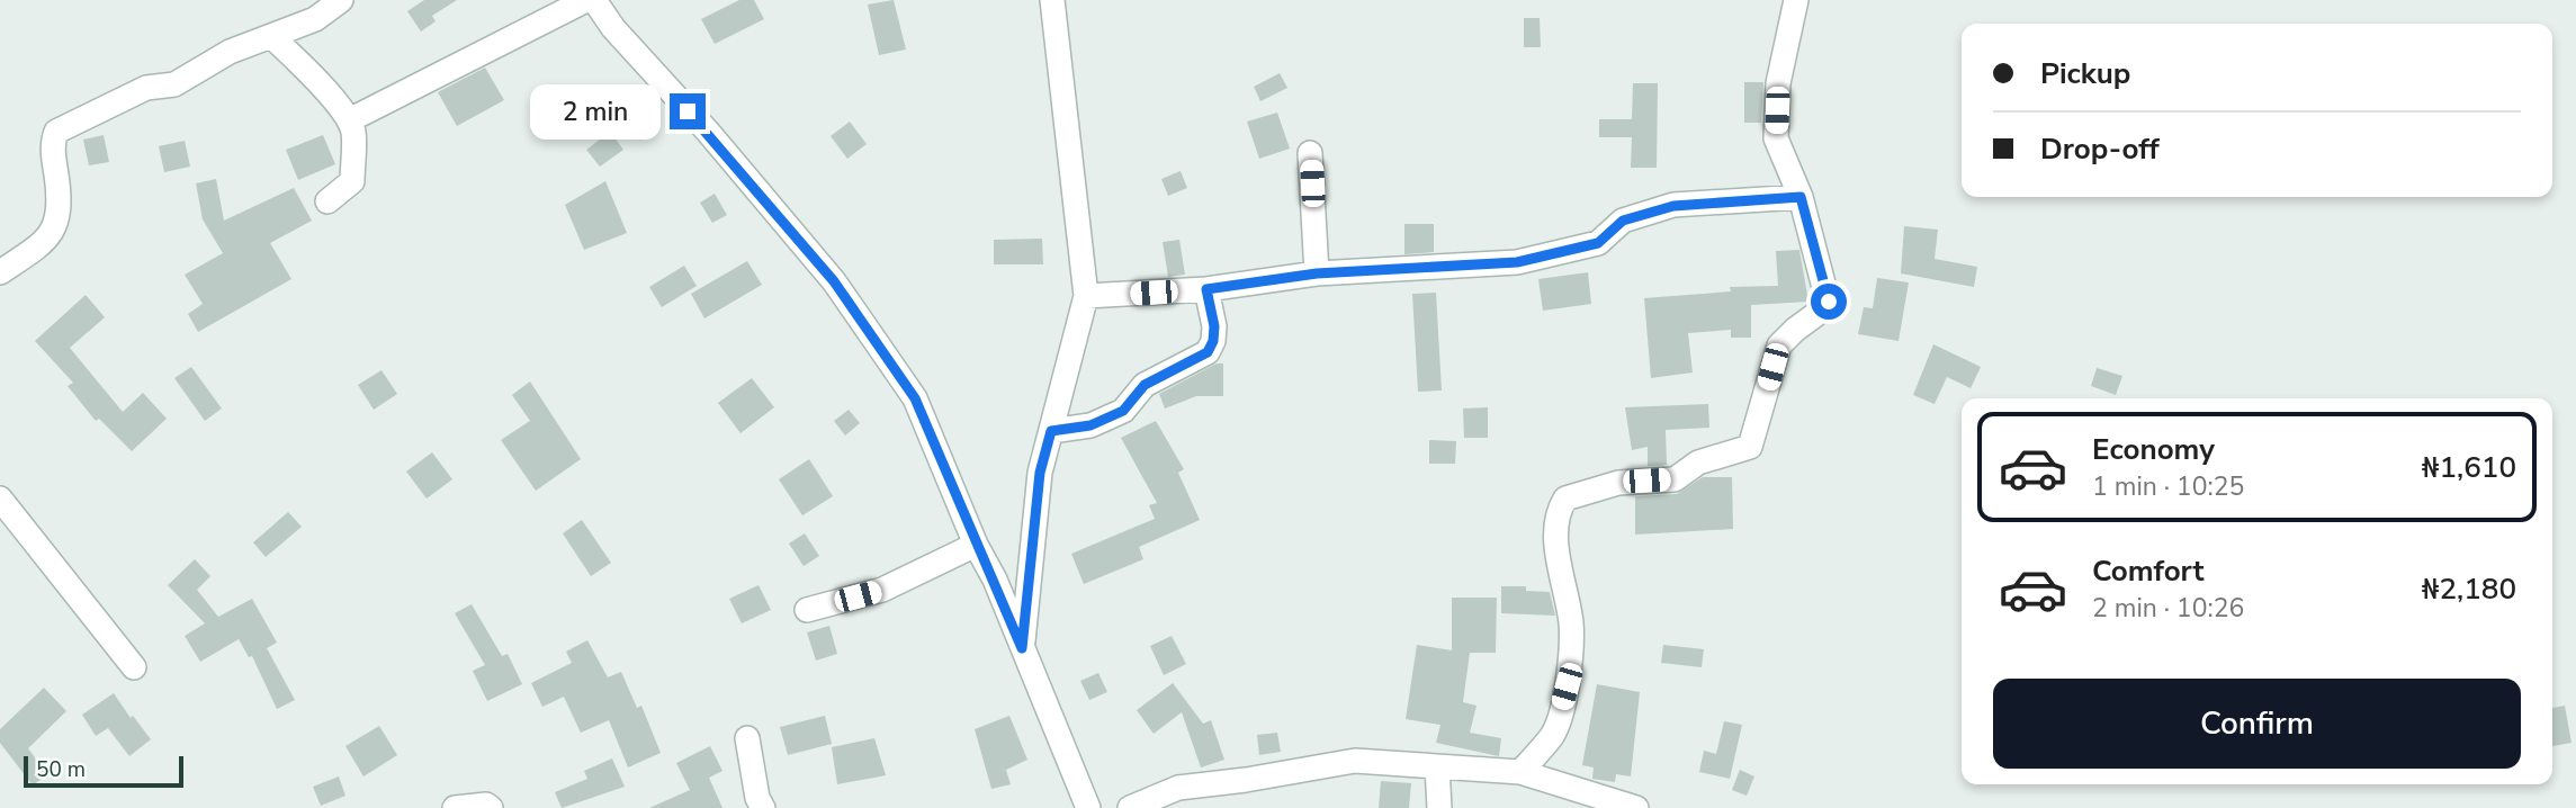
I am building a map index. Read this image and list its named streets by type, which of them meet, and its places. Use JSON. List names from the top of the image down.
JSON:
{
  "scale_bar": "50 m",
  "page": {
    "banner": ["Pickup", "Drop-off"],
    "bubble": "2 min",
    "list": [
      {
        "name": "Economy",
        "note": "1 min · 10:25",
        "value": "₦1,610"
      },
      {
        "name": "Comfort",
        "note": "2 min · 10:26",
        "value": "₦2,180"
      }
    ],
    "buttons": "Confirm",
    "scale": "50 m"
  }
}
